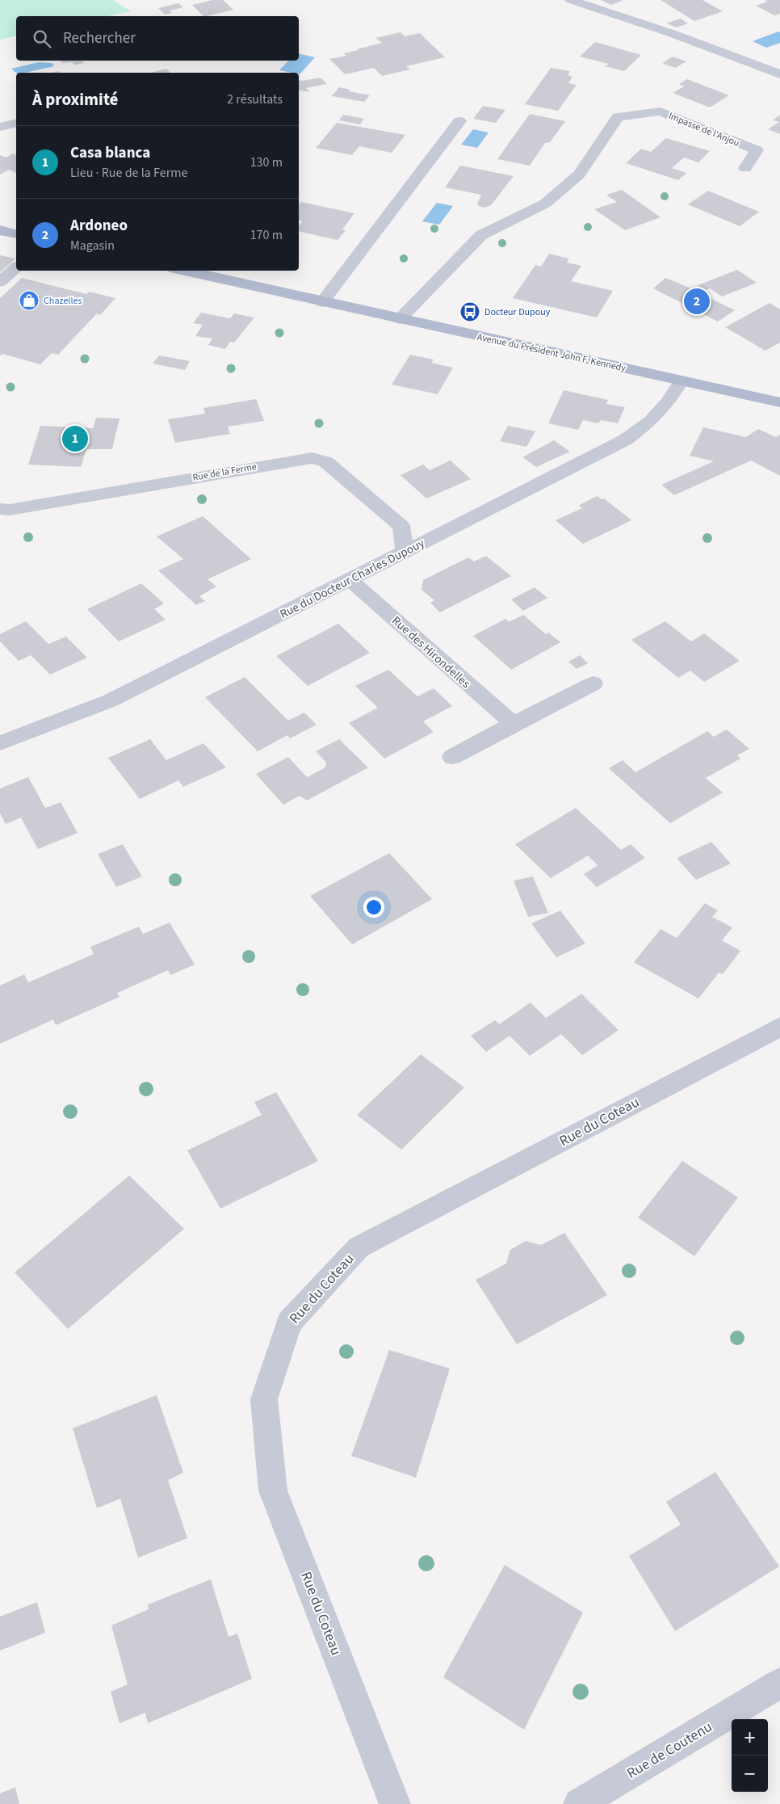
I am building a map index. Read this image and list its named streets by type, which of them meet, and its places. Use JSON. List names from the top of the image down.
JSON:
{
  "streets": {
    "main road": ["Avenue du Président John F. Kennedy"],
    "street": [
      "Impasse de l'Anjou",
      "Rue de la Ferme",
      "Rue du Docteur Charles Dupouy",
      "Rue des Hirondelles",
      "Rue du Coteau",
      "Rue de Coutenu"
    ]
  },
  "crossings": [
    ["Impasse de l'Anjou", "Avenue du Président John F. Kennedy"],
    ["Avenue du Président John F. Kennedy", "Rue du Docteur Charles Dupouy"],
    ["Rue de la Ferme", "Rue du Docteur Charles Dupouy"],
    ["Rue du Docteur Charles Dupouy", "Rue des Hirondelles"]
  ],
  "places": {
    "shop": ["Chazelles"],
    "bus stop": ["Docteur Dupouy"]
  },
  "page": {
    "search": "Rechercher",
    "heading": ["À proximité", "2 résultats"],
    "list": [
      {
        "mark": "1",
        "name": "Casa blanca",
        "note": "Lieu · Rue de la Ferme",
        "value": "130 m"
      },
      {
        "mark": "2",
        "name": "Ardoneo",
        "note": "Magasin",
        "value": "170 m"
      }
    ],
    "pins": ["2", "1"],
    "map_buttons": ["+", "−"]
  }
}
